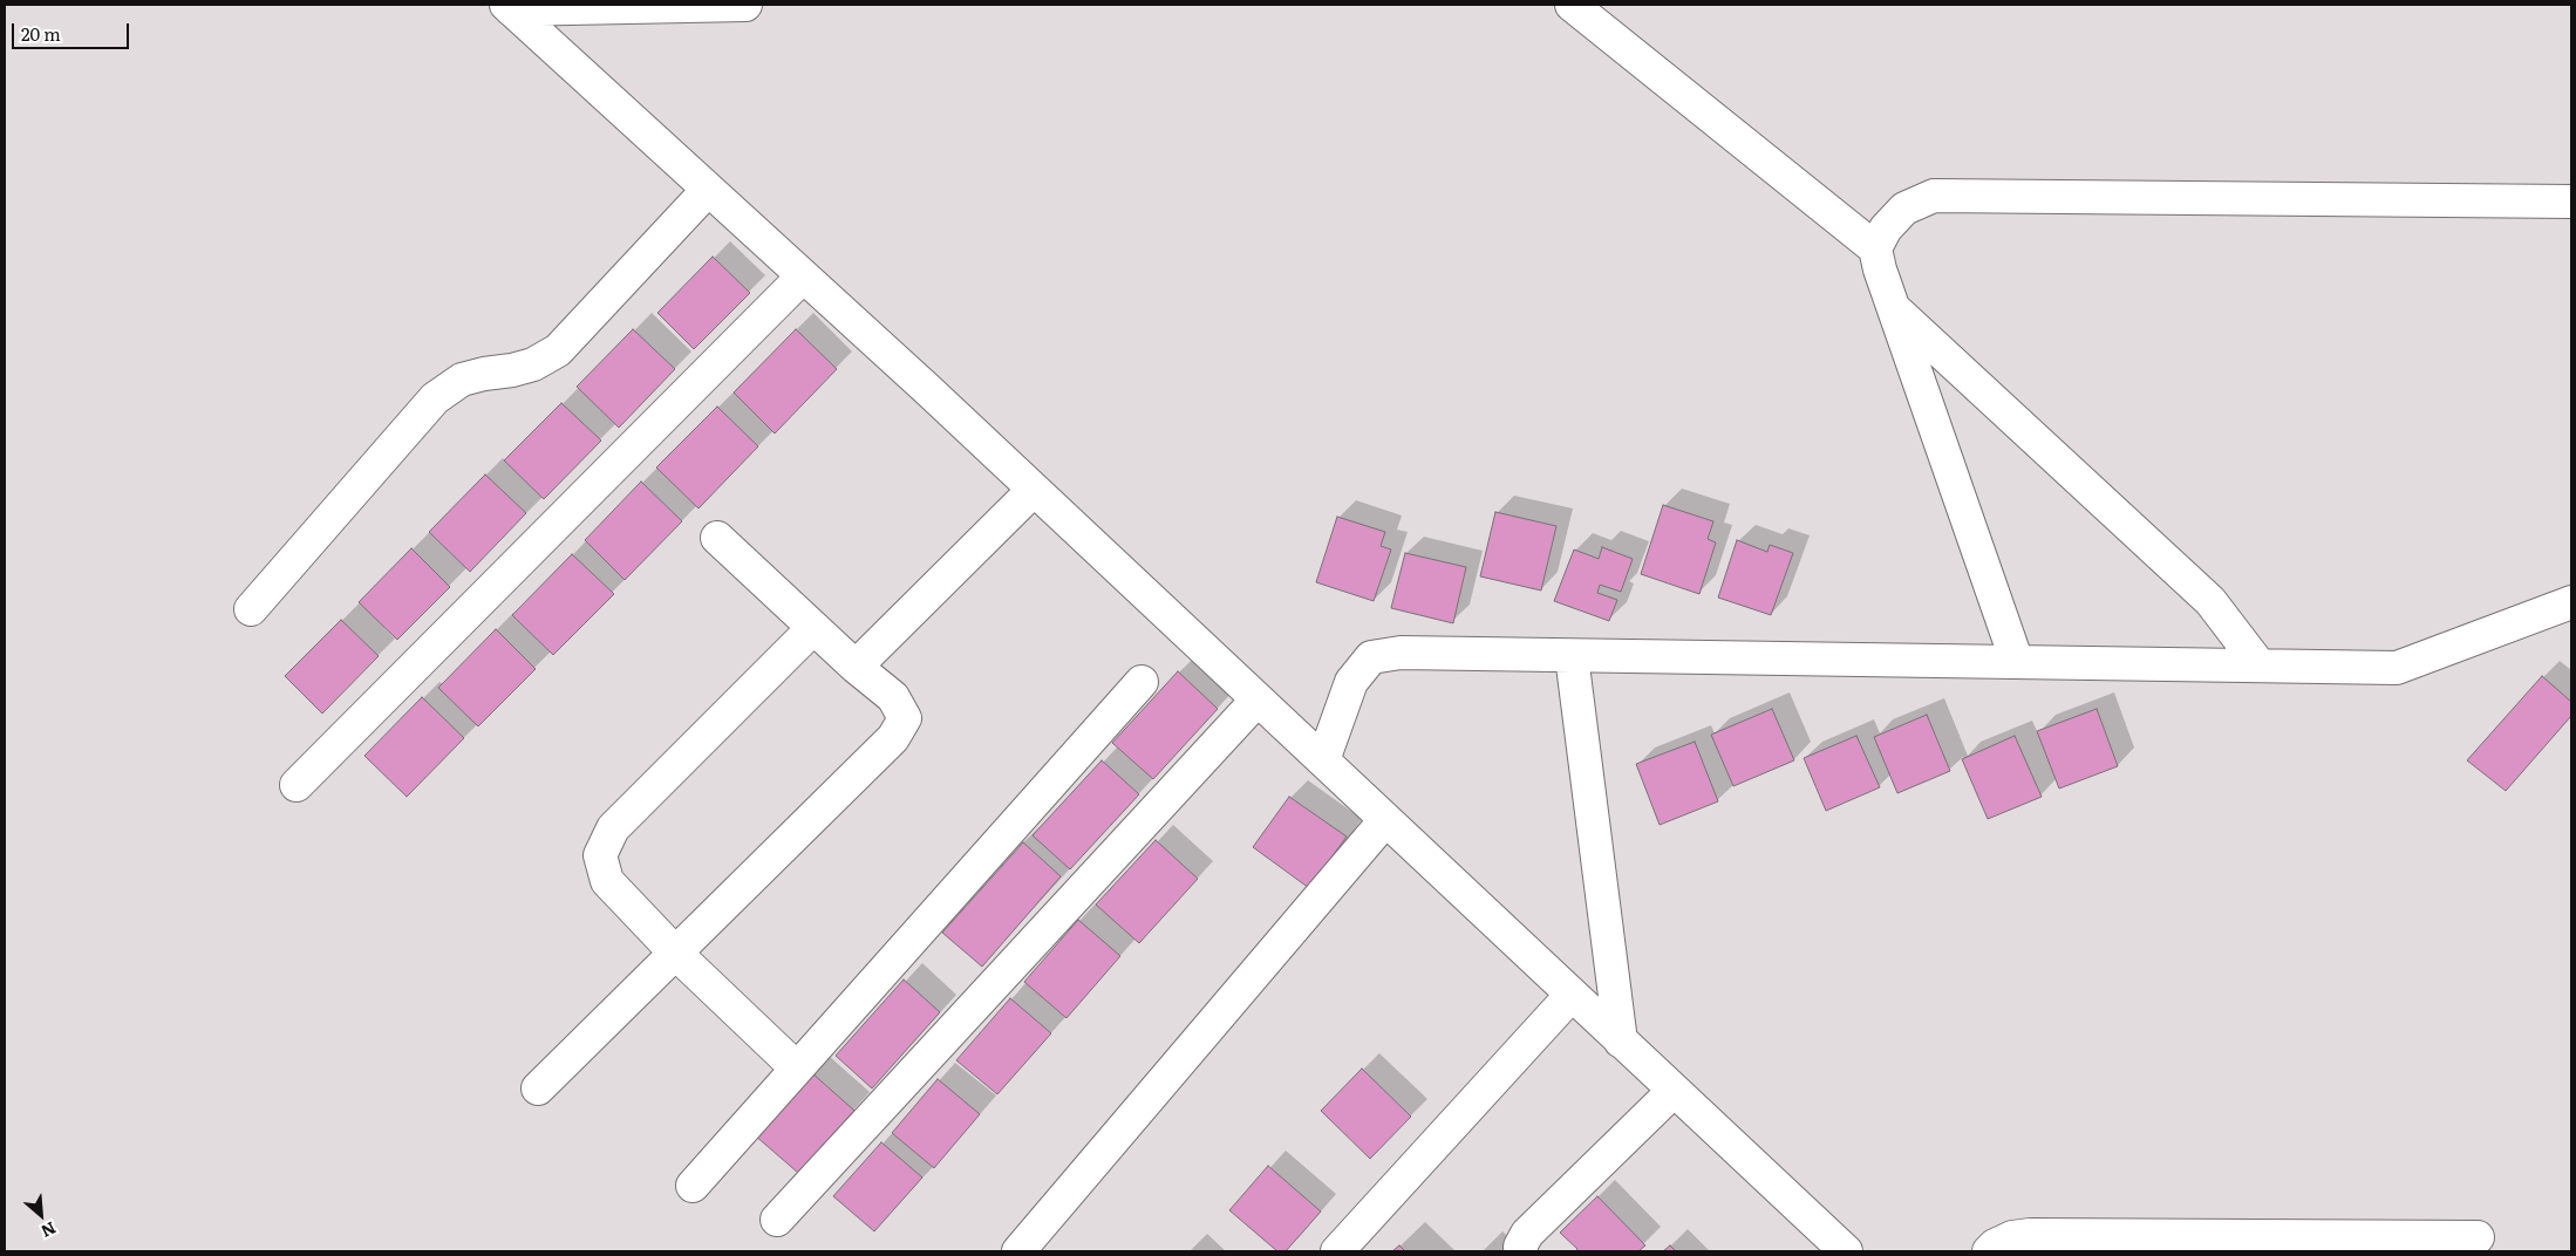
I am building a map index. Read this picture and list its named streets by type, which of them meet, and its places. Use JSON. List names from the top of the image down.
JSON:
{
  "scale_bar": "20 m",
  "north": "bottom right"
}
